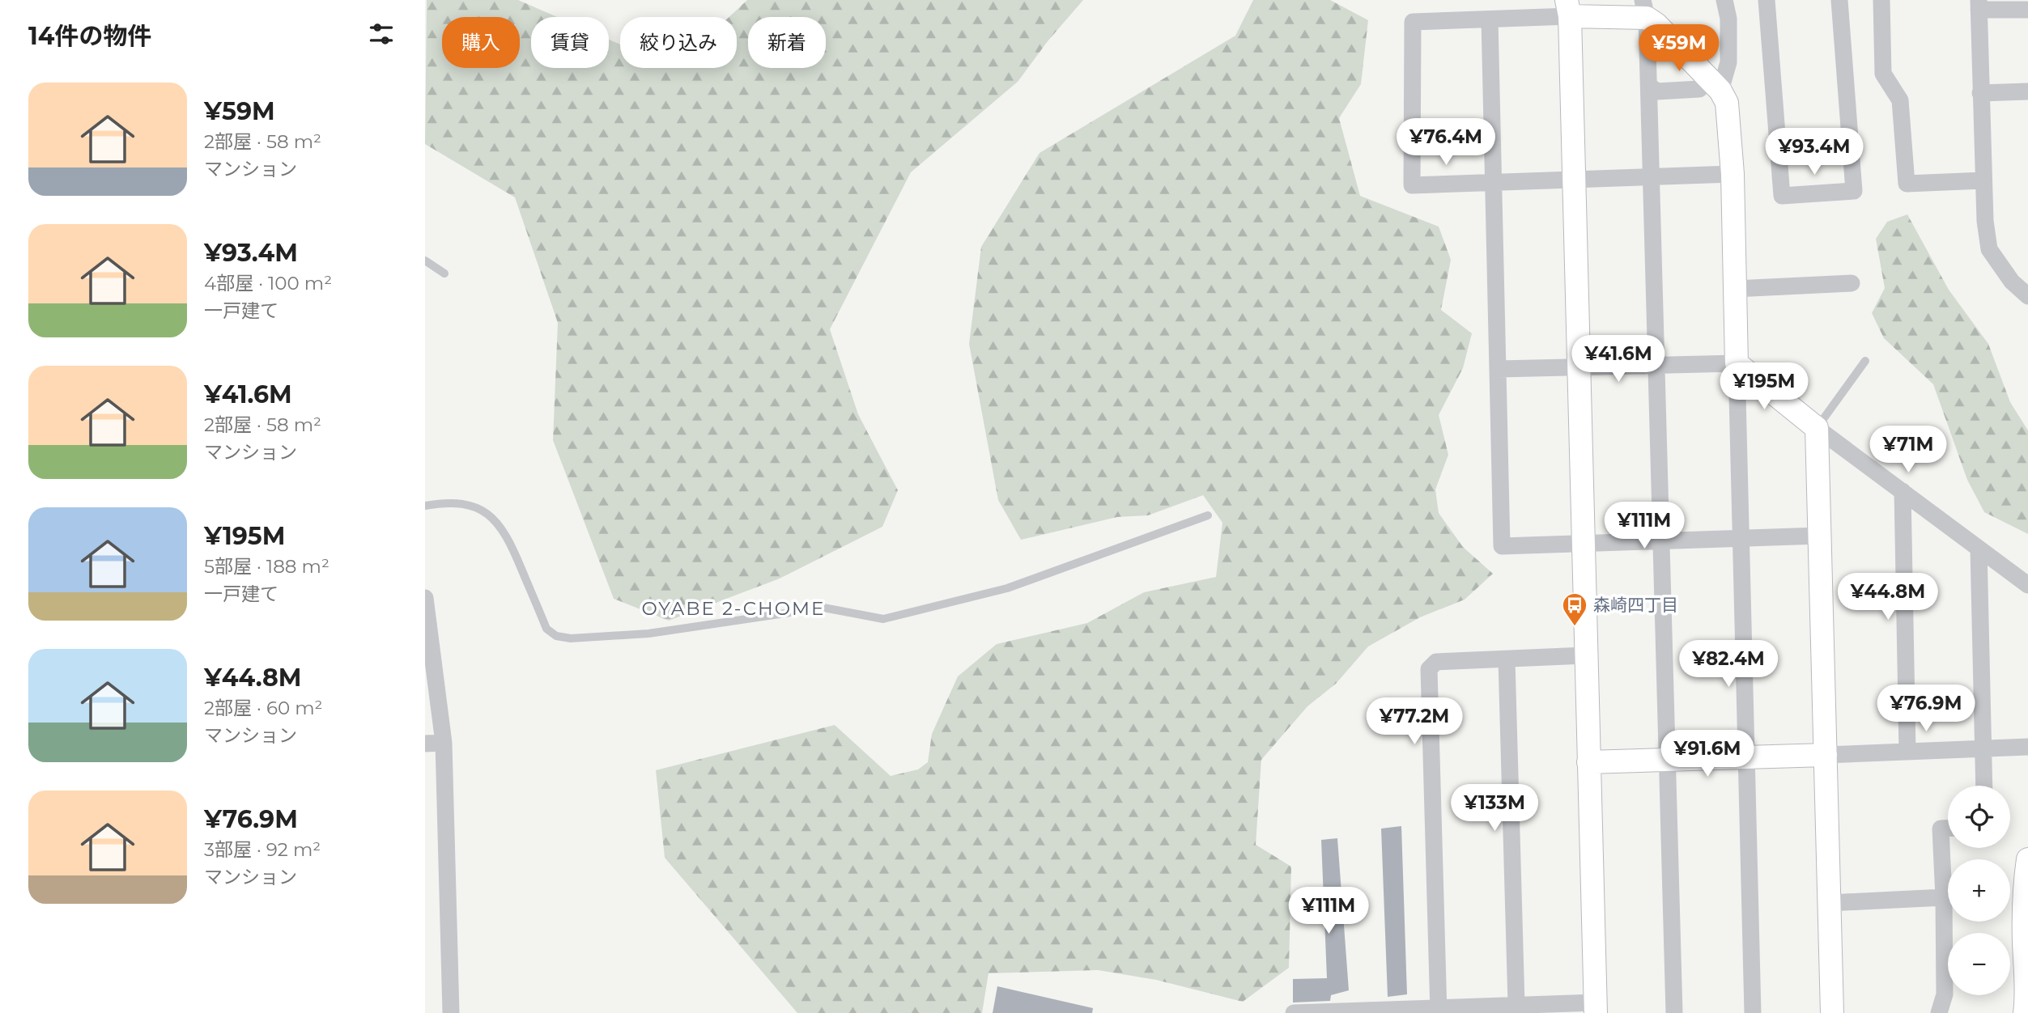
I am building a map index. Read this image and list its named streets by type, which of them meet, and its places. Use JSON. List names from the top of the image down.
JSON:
{
  "districts": ["OYABE 2-CHOME"],
  "places": {
    "bus stop": ["森崎四丁目"]
  },
  "page": {
    "heading": "14件の物件",
    "chip": [
      "購入",
      "賃貸",
      "絞り込み",
      "新着"
    ],
    "price": [
      "¥59M",
      "¥76.4M",
      "¥93.4M",
      "¥41.6M",
      "¥195M",
      "¥71M",
      "¥111M",
      "¥44.8M",
      "¥82.4M",
      "¥76.9M",
      "¥77.2M",
      "¥91.6M",
      "¥133M",
      "¥111M"
    ],
    "list": [
      {
        "name": "¥59M",
        "note": "2部屋 · 58 m² · マンション"
      },
      {
        "name": "¥93.4M",
        "note": "4部屋 · 100 m² · 一戸建て"
      },
      {
        "name": "¥41.6M",
        "note": "2部屋 · 58 m² · マンション"
      },
      {
        "name": "¥195M",
        "note": "5部屋 · 188 m² · 一戸建て"
      },
      {
        "name": "¥44.8M",
        "note": "2部屋 · 60 m² · マンション"
      },
      {
        "name": "¥76.9M",
        "note": "3部屋 · 92 m² · マンション"
      }
    ],
    "map_buttons": ["+", "−"]
  }
}
